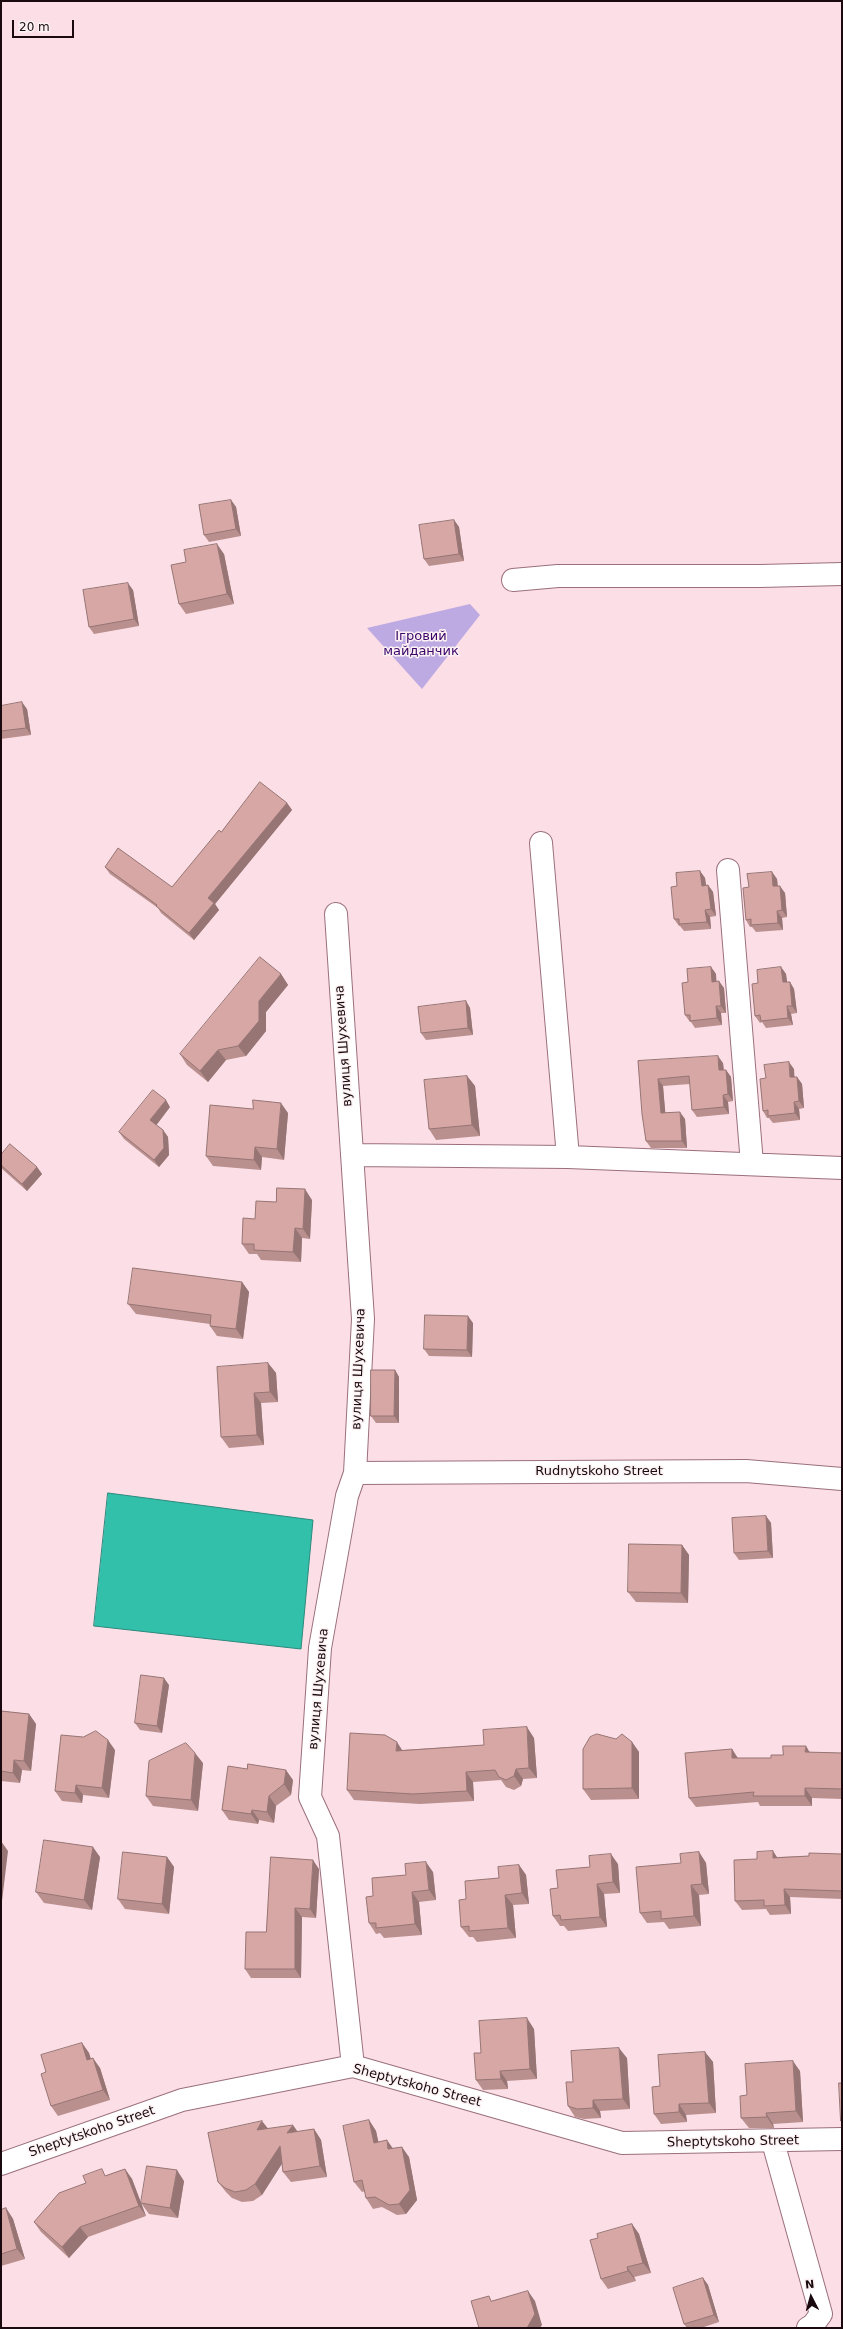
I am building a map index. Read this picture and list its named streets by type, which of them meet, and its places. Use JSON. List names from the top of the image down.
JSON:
{
  "streets": {
    "street": ["вулиця Шухевича", "Rudnytskoho Street", "Sheptytskoho Street"]
  },
  "crossings": [
    ["вулиця Шухевича", "Rudnytskoho Street"],
    ["вулиця Шухевича", "Sheptytskoho Street"]
  ],
  "parks": ["Ігровий майданчик"],
  "scale_bar": "20 m",
  "north": "top"
}
